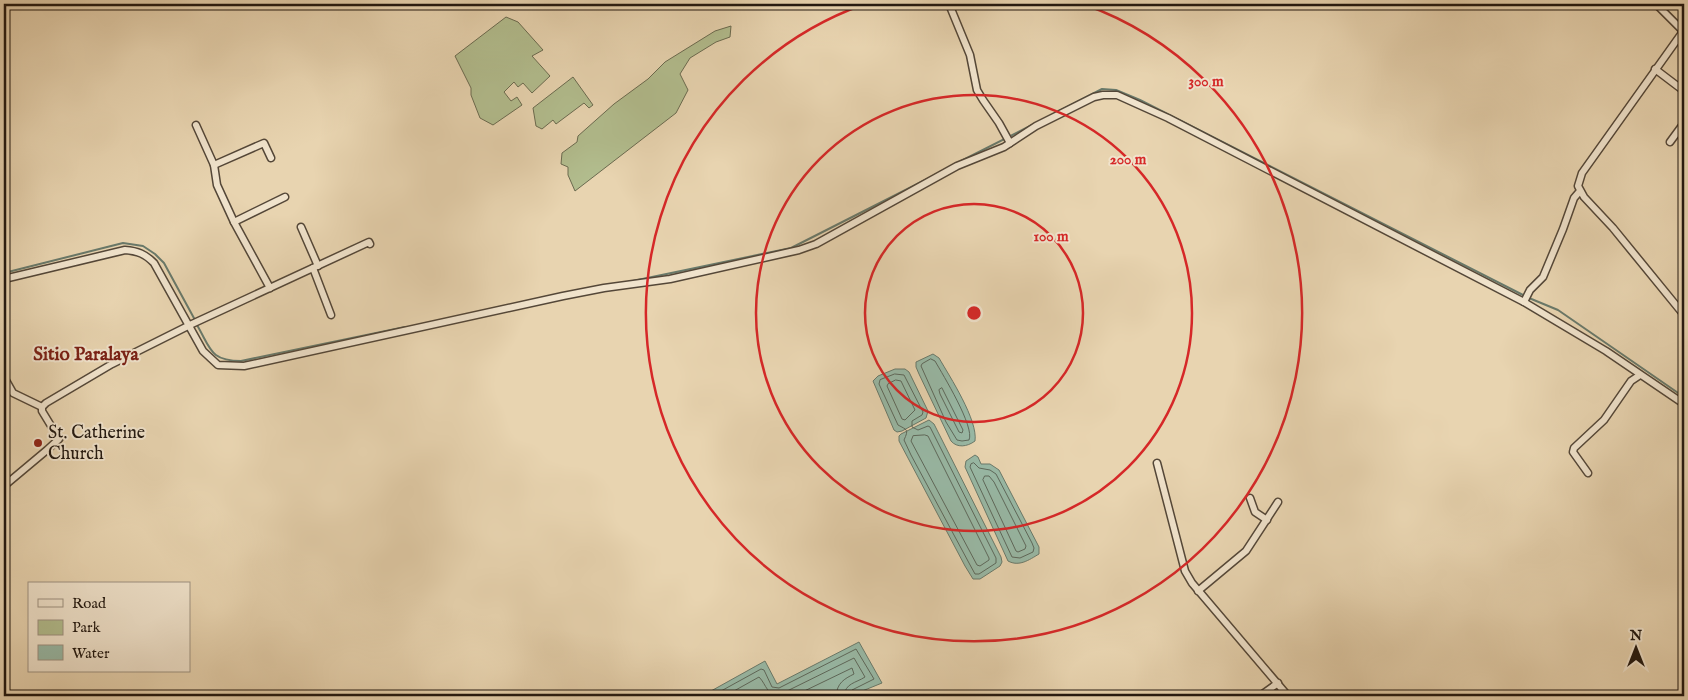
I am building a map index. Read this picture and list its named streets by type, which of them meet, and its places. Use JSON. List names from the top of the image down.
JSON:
{
  "districts": ["Sitio Paralaya"],
  "places": ["St. Catherine Church"],
  "legend": ["Road", "Park", "Water"],
  "north": "top",
  "rings": ["300 m", "200 m", "100 m"]
}
